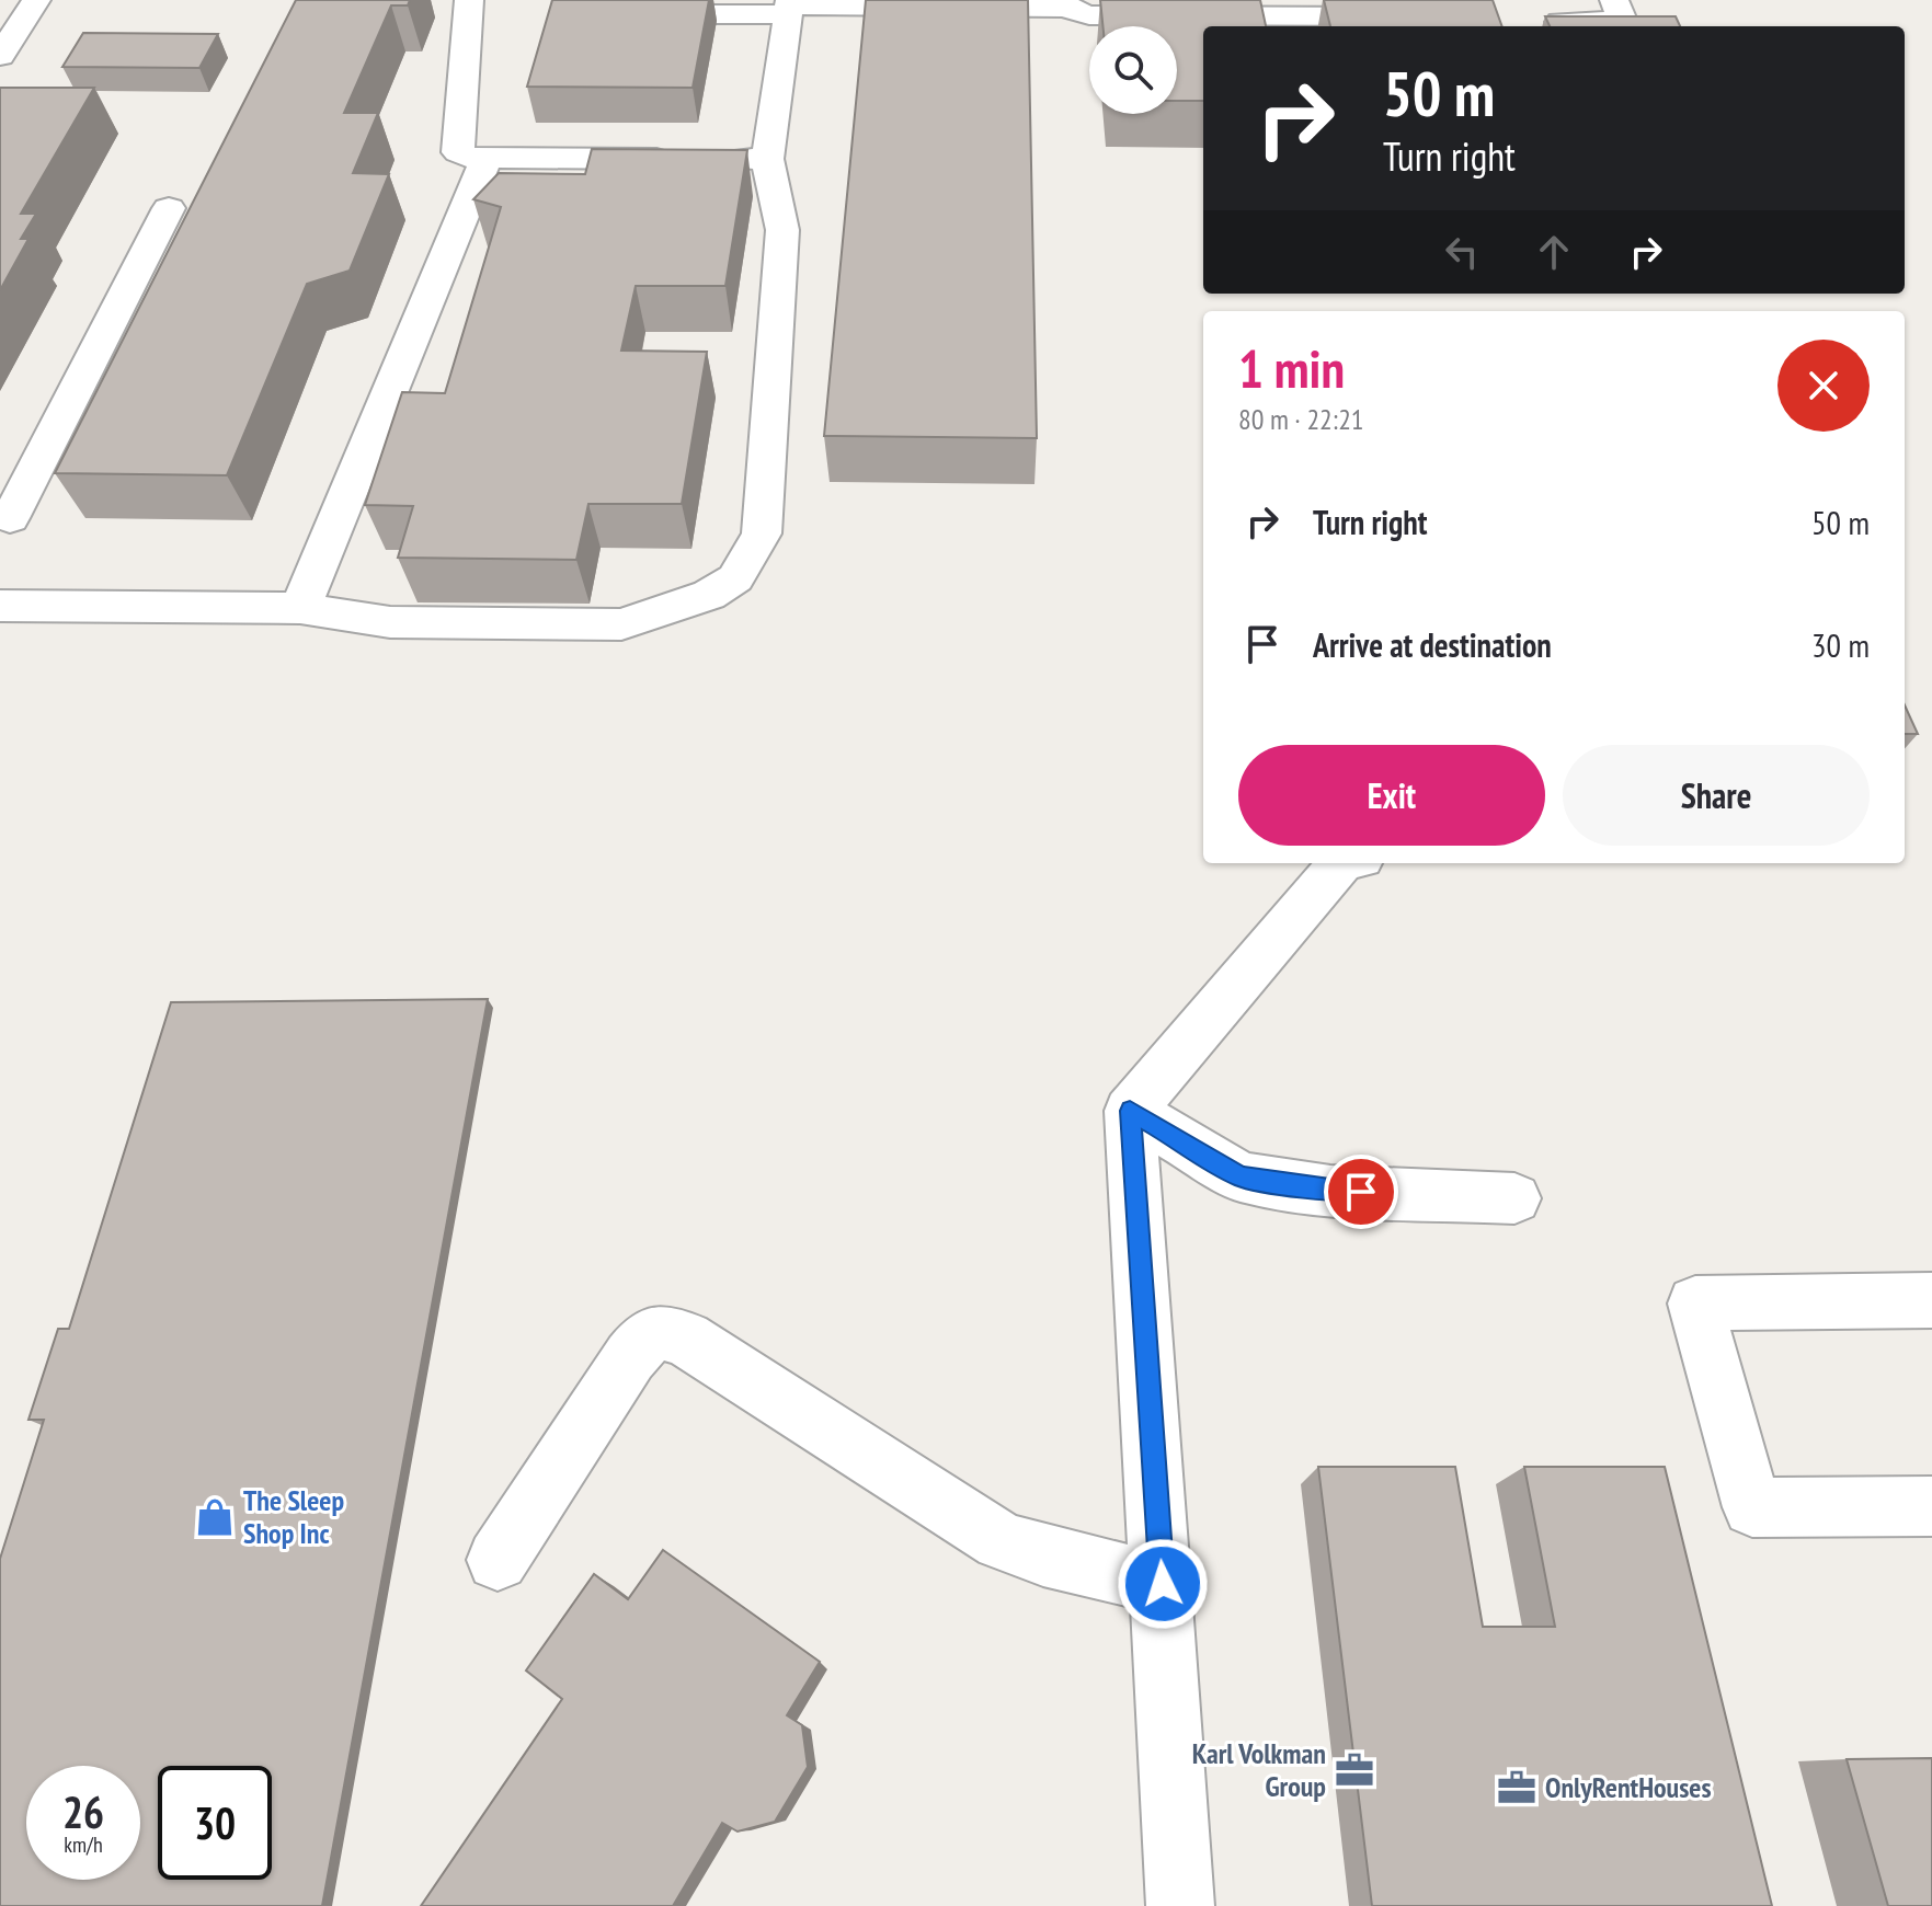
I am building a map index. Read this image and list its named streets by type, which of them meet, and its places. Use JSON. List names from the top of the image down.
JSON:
{
  "places": {
    "shop": ["The Sleep Shop Inc"],
    "office": ["Karl Volkman Group", "OnlyRentHouses"]
  },
  "page": {
    "turn": ["50 m", "Turn right"],
    "heading": ["1 min", "80 m · 22:21"],
    "list": [
      {
        "name": "Turn right",
        "value": "50 m"
      },
      {
        "name": "Arrive at destination",
        "value": "30 m"
      }
    ],
    "buttons": ["Exit", "Share"],
    "speed": "26 km/h",
    "limit": "30"
  }
}
